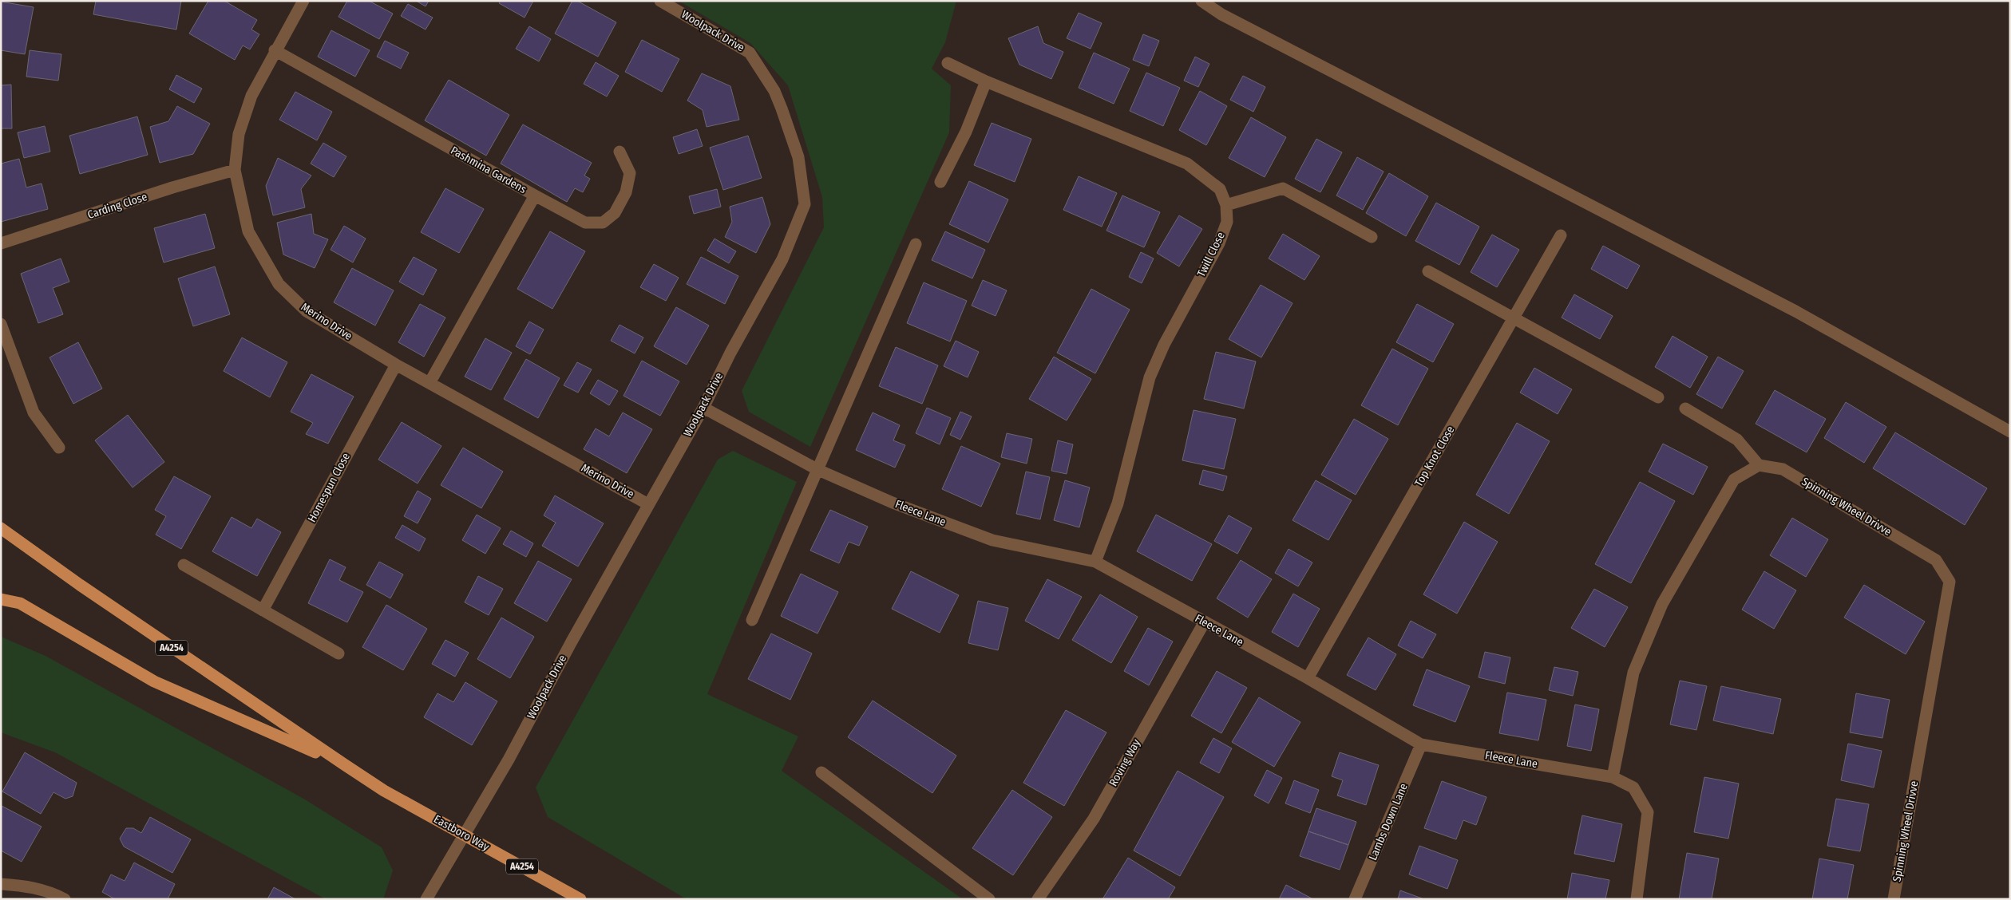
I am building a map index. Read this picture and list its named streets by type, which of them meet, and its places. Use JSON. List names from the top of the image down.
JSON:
{
  "streets": {
    "main road": ["A4254", "Eastboro Way"],
    "street": [
      "Woolpack Drive",
      "Pashmina Gardens",
      "Carding Close",
      "Twill Close",
      "Merino Drive",
      "Top Knot Close",
      "Homespun Close",
      "Spinning Wheel Drivve",
      "Fleece Lane",
      "Roving Way",
      "Lambs Down Lane"
    ]
  },
  "crossings": [
    ["Woolpack Drive", "Merino Drive"],
    ["Woolpack Drive", "Fleece Lane"],
    ["Woolpack Drive", "Eastboro Way"],
    ["Pashmina Gardens", "Merino Drive"],
    ["Carding Close", "Merino Drive"],
    ["Twill Close", "Fleece Lane"],
    ["Merino Drive", "Homespun Close"],
    ["Top Knot Close", "Fleece Lane"],
    ["Fleece Lane", "Roving Way"],
    ["Fleece Lane", "Lambs Down Lane"],
    ["A4254", "Eastboro Way"]
  ]
}
